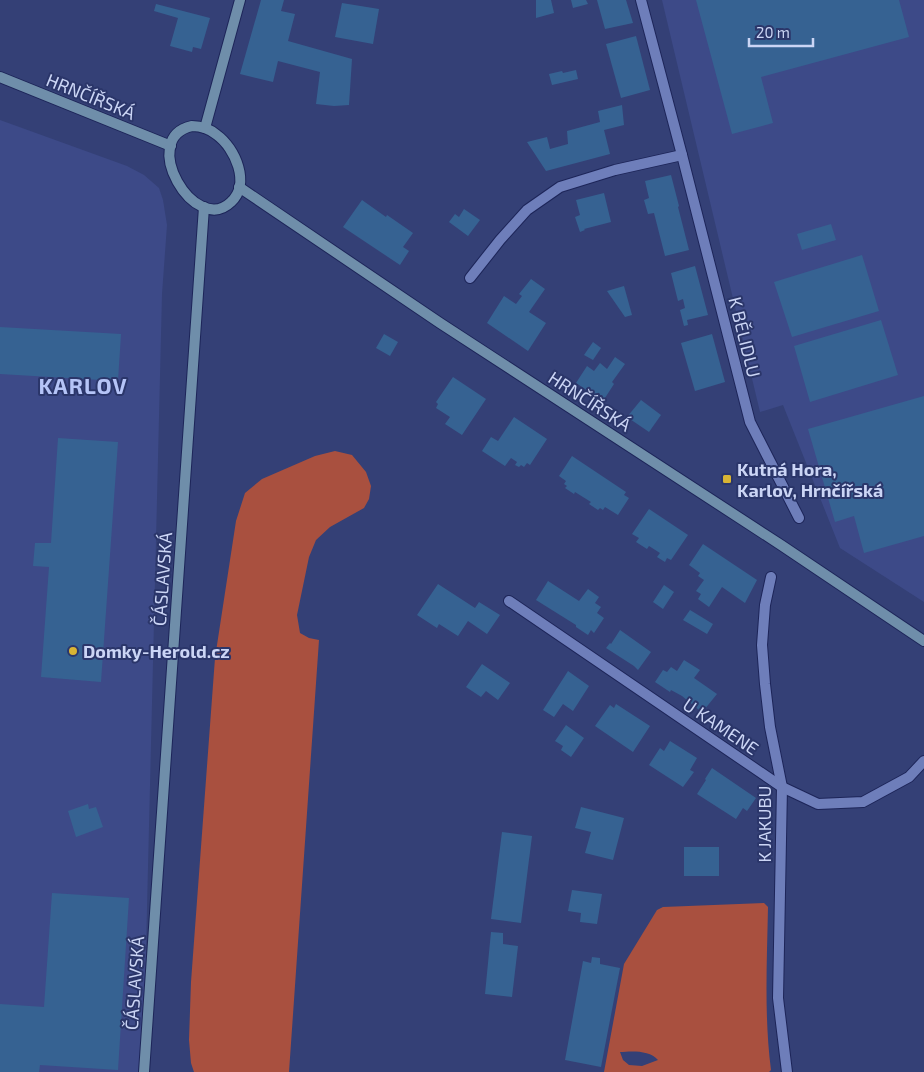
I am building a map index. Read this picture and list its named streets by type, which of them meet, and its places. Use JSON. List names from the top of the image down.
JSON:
{
  "streets": {
    "main road": ["HRNČÍŘSKÁ", "ČÁSLAVSKÁ"],
    "street": ["K BĚLIDLU", "U KAMENE", "K JAKUBU"]
  },
  "crossings": [
    ["HRNČÍŘSKÁ", "ČÁSLAVSKÁ"],
    ["U KAMENE", "K JAKUBU"]
  ],
  "districts": ["KARLOV"],
  "places": {
    "transit": ["Kutná Hora, Karlov, Hrnčířská"],
    "other": ["Domky-Herold.cz"]
  },
  "scale_bar": "20 m"
}
